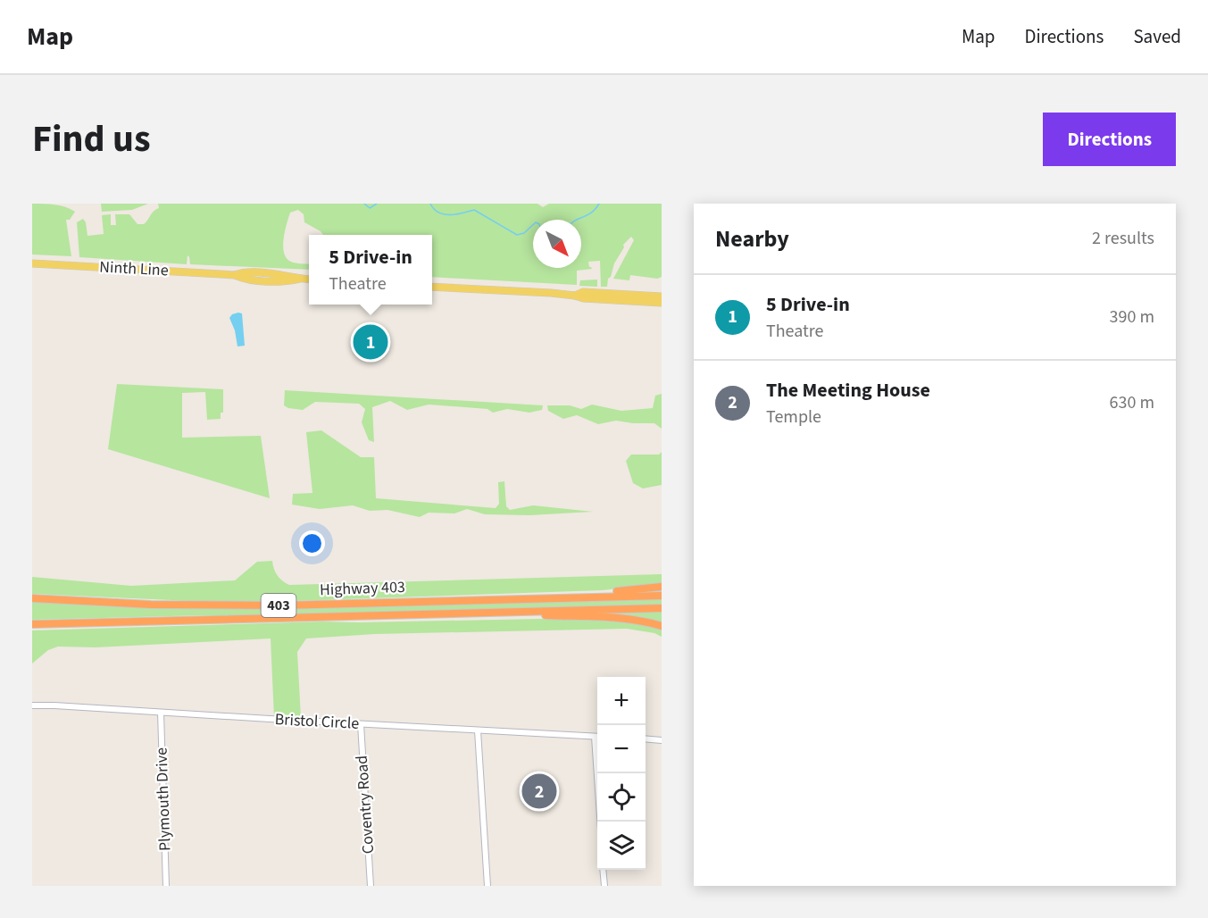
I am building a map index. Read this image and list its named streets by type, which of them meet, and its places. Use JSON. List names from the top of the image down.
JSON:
{
  "streets": {
    "highway": ["Highway 403", "403"],
    "main road": ["Ninth Line"],
    "street": ["Bristol Circle", "Plymouth Drive", "Coventry Road"]
  },
  "crossings": [
    ["Bristol Circle", "Plymouth Drive"],
    ["Bristol Circle", "Coventry Road"]
  ],
  "north": "bottom right",
  "page": {
    "header": "Map",
    "nav": ["Map", "Directions", "Saved"],
    "title": "Find us",
    "buttons": "Directions",
    "heading": ["Nearby", "2 results"],
    "popup": ["5 Drive-in", "Theatre"],
    "list": [
      {
        "mark": "1",
        "name": "5 Drive-in",
        "note": "Theatre",
        "value": "390 m"
      },
      {
        "mark": "2",
        "name": "The Meeting House",
        "note": "Temple",
        "value": "630 m"
      }
    ],
    "pins": ["1", "2"],
    "map_buttons": ["+", "−"]
  }
}
